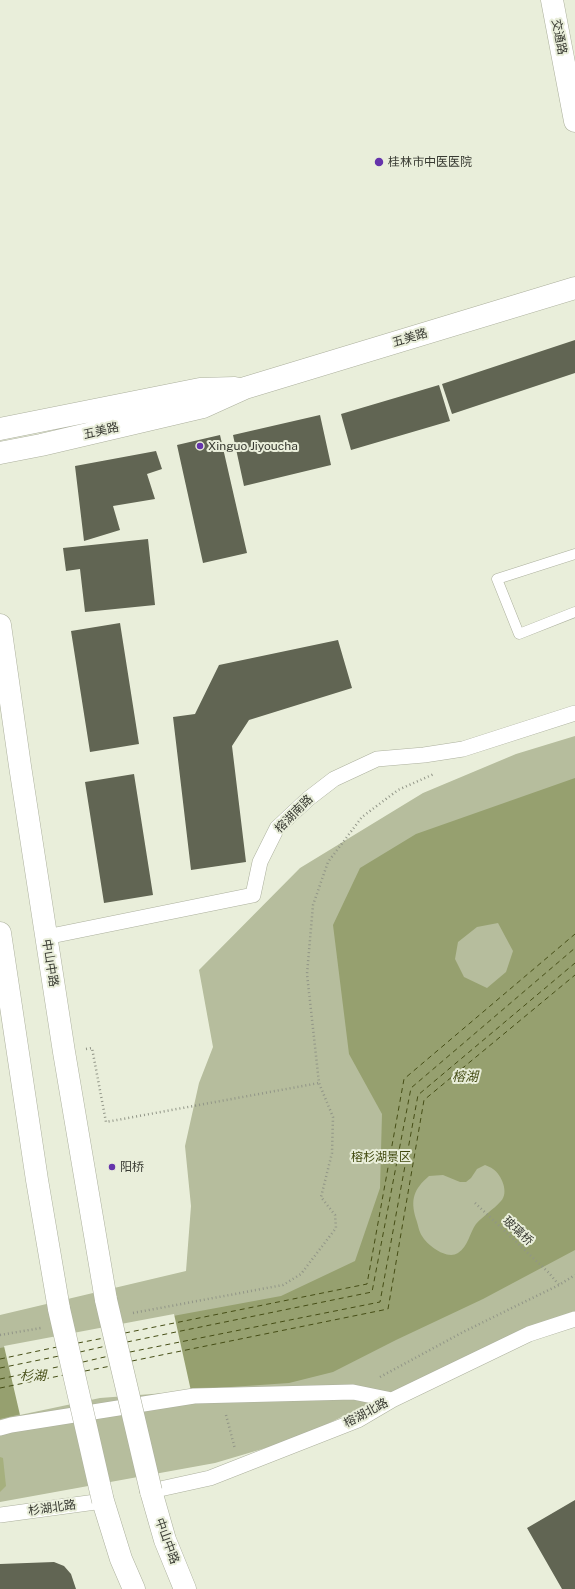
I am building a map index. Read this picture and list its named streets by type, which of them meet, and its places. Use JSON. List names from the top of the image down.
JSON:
{
  "streets": {
    "main road": ["交通路", "五美路", "中山中路"],
    "street": ["榕湖南路", "榕湖北路", "杉湖北路"],
    "path": ["玻璃桥"]
  },
  "crossings": [
    ["榕湖南路", "中山中路"],
    ["中山中路", "榕湖北路"]
  ],
  "water": ["榕湖", "杉湖"],
  "parks": ["榕杉湖景区"],
  "places": ["桂林市中医医院", "Xinguo Jiyoucha", "阳桥"]
}
